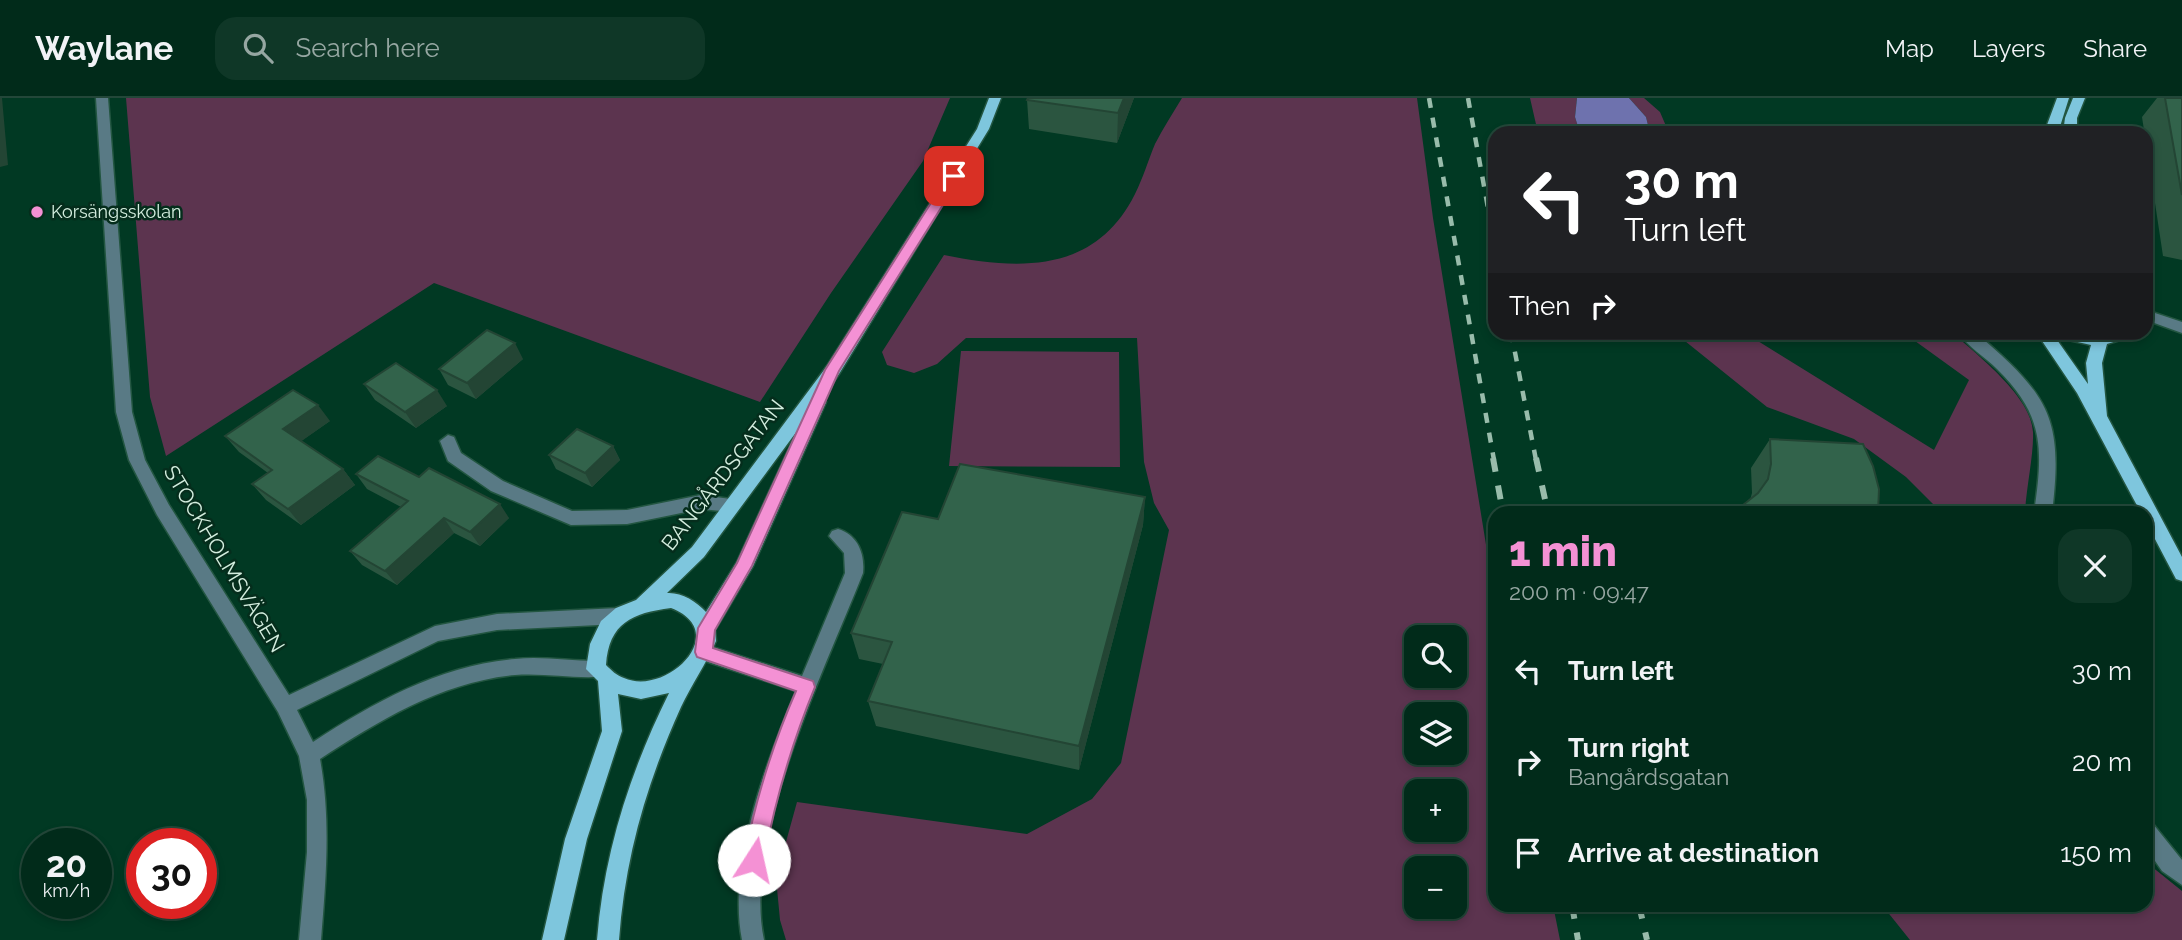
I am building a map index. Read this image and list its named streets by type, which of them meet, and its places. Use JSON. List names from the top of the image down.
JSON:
{
  "streets": {
    "main road": ["BANGÅRDSGATAN"],
    "street": ["STOCKHOLMSVÄGEN"]
  },
  "places": ["Korsängsskolan"],
  "page": {
    "header": "Waylane",
    "search": "Search here",
    "nav": ["Map", "Layers", "Share"],
    "turn": ["30 m", "Turn left"],
    "then": "Then",
    "heading": ["1 min", "200 m · 09:47"],
    "map_buttons": ["+", "−"],
    "list": [
      {
        "name": "Turn left",
        "value": "30 m"
      },
      {
        "name": "Turn right",
        "note": "Bangårdsgatan",
        "value": "20 m"
      },
      {
        "name": "Arrive at destination",
        "value": "150 m"
      }
    ],
    "speed": "20 km/h",
    "limit": "30"
  }
}
